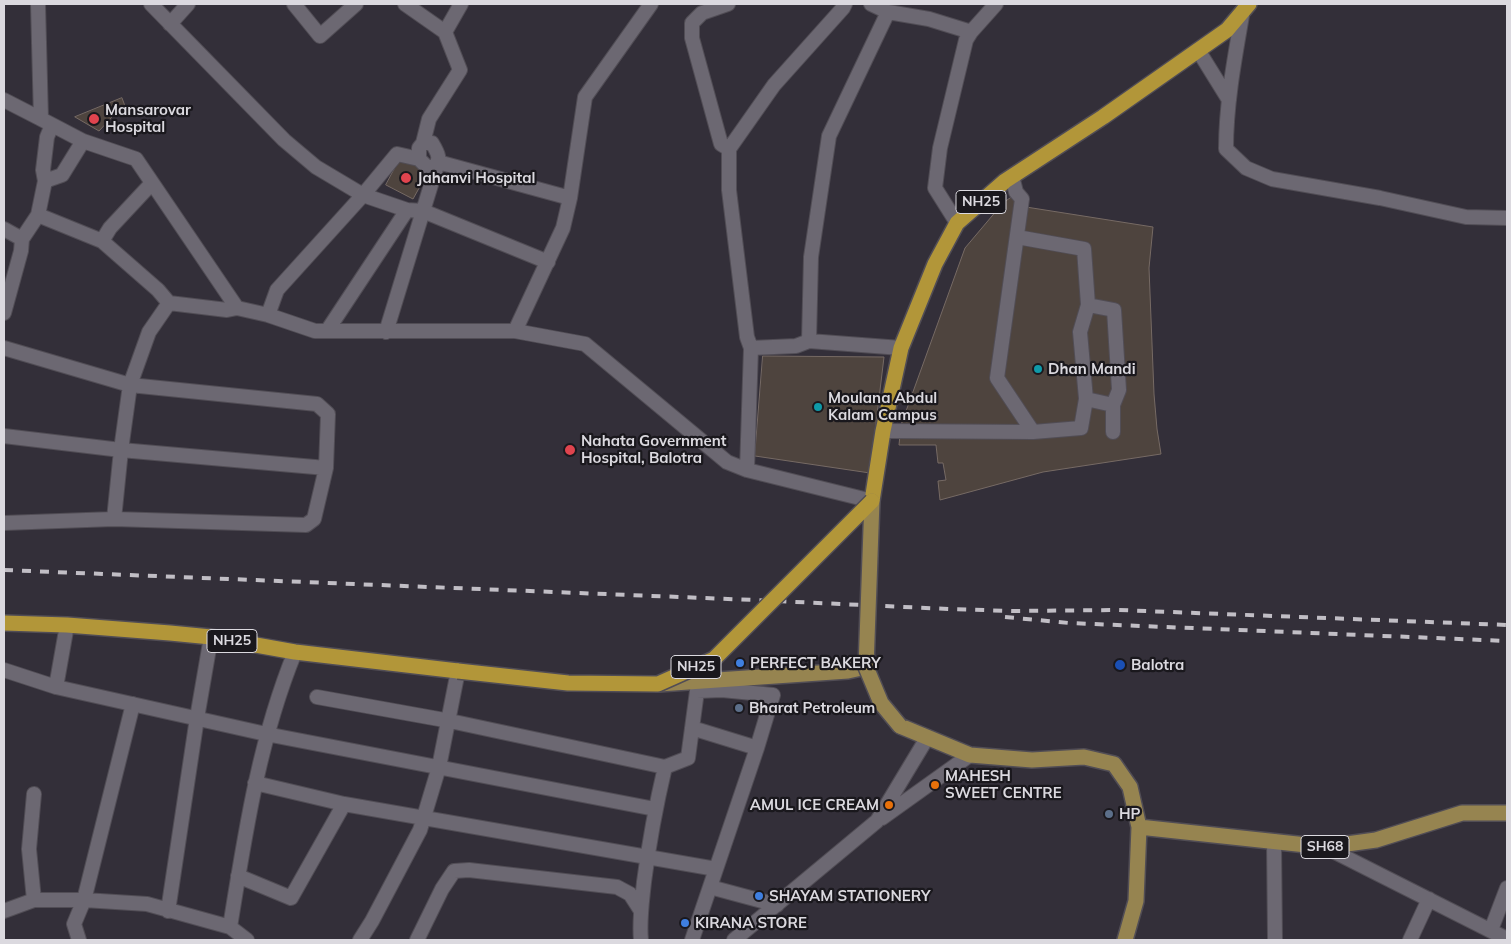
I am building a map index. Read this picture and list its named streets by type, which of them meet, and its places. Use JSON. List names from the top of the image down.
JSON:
{
  "streets": {
    "highway": ["NH25"],
    "main road": ["SH68"]
  },
  "places": [
    "Mansarovar Hospital",
    "Jahanvi Hospital",
    "Dhan Mandi",
    "Moulana Abdul Kalam Campus",
    "Nahata Government Hospital, Balotra",
    "PERFECT BAKERY",
    "Balotra",
    "Bharat Petroleum",
    "MAHESH SWEET CENTRE",
    "AMUL ICE CREAM",
    "HP",
    "SHAYAM STATIONERY",
    "KIRANA STORE"
  ]
}
